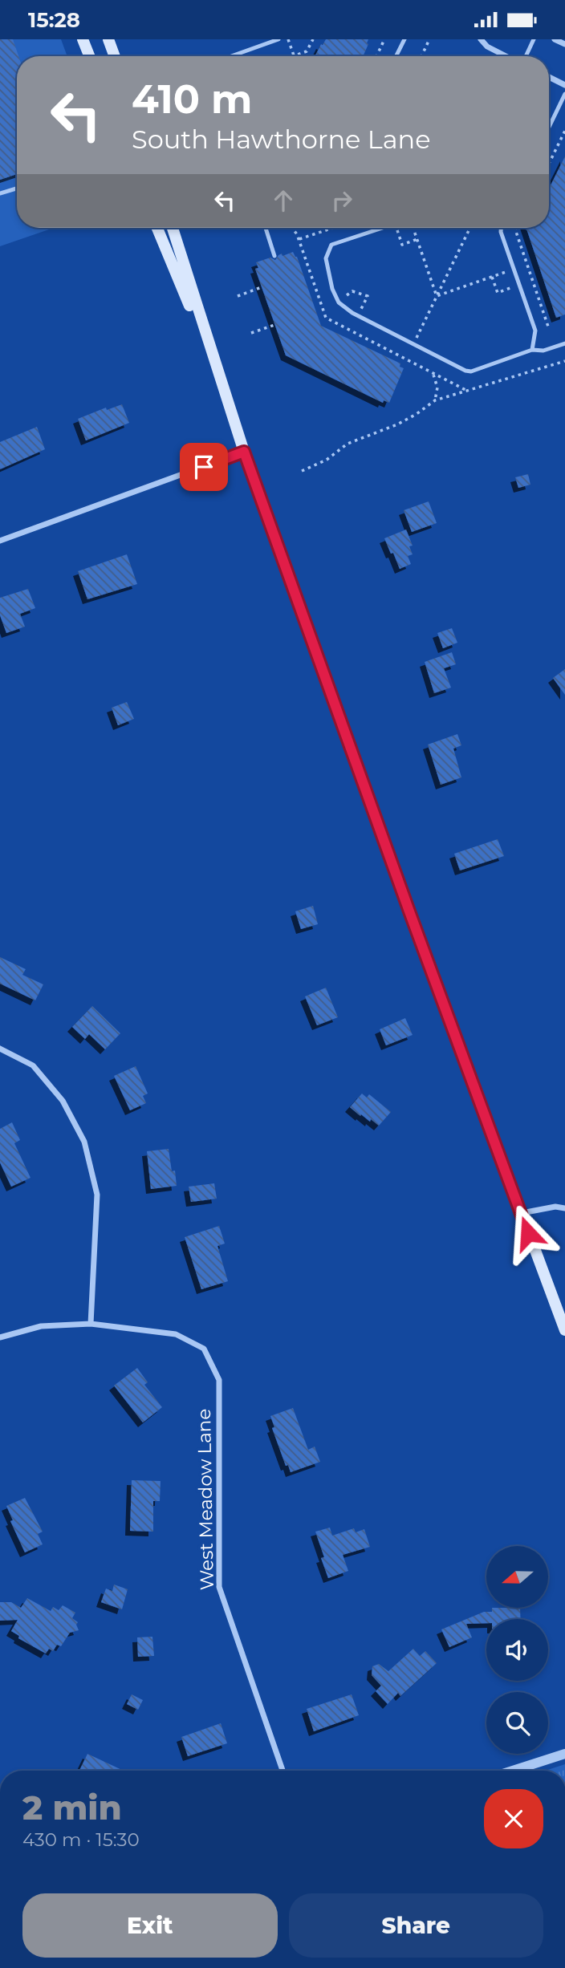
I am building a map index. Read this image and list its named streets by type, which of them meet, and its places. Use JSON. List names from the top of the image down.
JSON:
{
  "streets": {
    "street": ["West Meadow Lane"]
  },
  "north": "left",
  "page": {
    "status": "15:28",
    "turn": ["410 m", "South Hawthorne Lane"],
    "heading": ["2 min", "430 m · 15:30"],
    "buttons": ["Exit", "Share"]
  }
}
